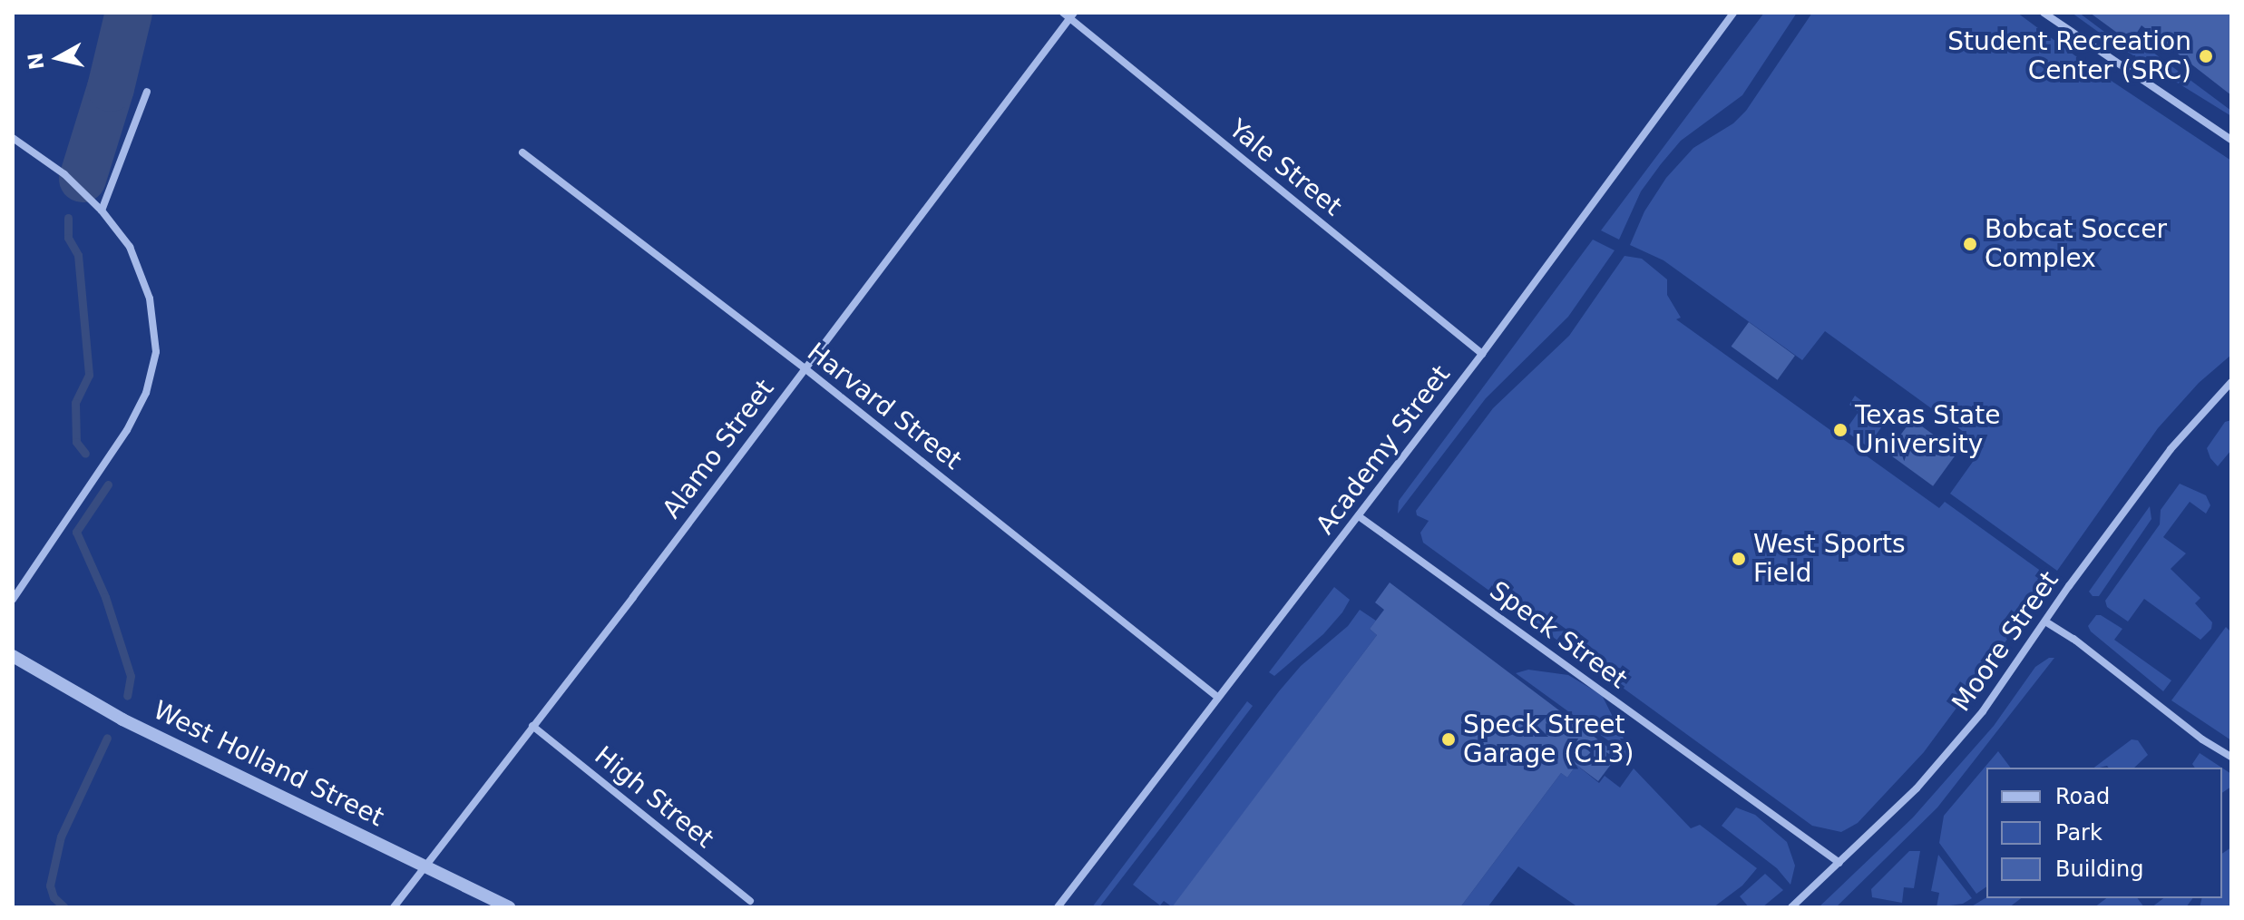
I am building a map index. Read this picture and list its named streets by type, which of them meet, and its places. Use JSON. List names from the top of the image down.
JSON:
{
  "streets": {
    "street": [
      "Yale Street",
      "Harvard Street",
      "Alamo Street",
      "Academy Street",
      "Speck Street",
      "Moore Street",
      "West Holland Street",
      "High Street"
    ]
  },
  "crossings": [
    ["Yale Street", "Alamo Street"],
    ["Yale Street", "Academy Street"],
    ["Harvard Street", "Alamo Street"],
    ["Harvard Street", "Academy Street"],
    ["Alamo Street", "West Holland Street"],
    ["Alamo Street", "High Street"],
    ["Academy Street", "Speck Street"],
    ["Speck Street", "Moore Street"]
  ],
  "places": [
    "Student Recreation Center (SRC)",
    "Bobcat Soccer Complex",
    "Texas State University",
    "West Sports Field",
    "Speck Street Garage (C13)"
  ],
  "legend": ["Road", "Park", "Building"],
  "north": "left"
}
